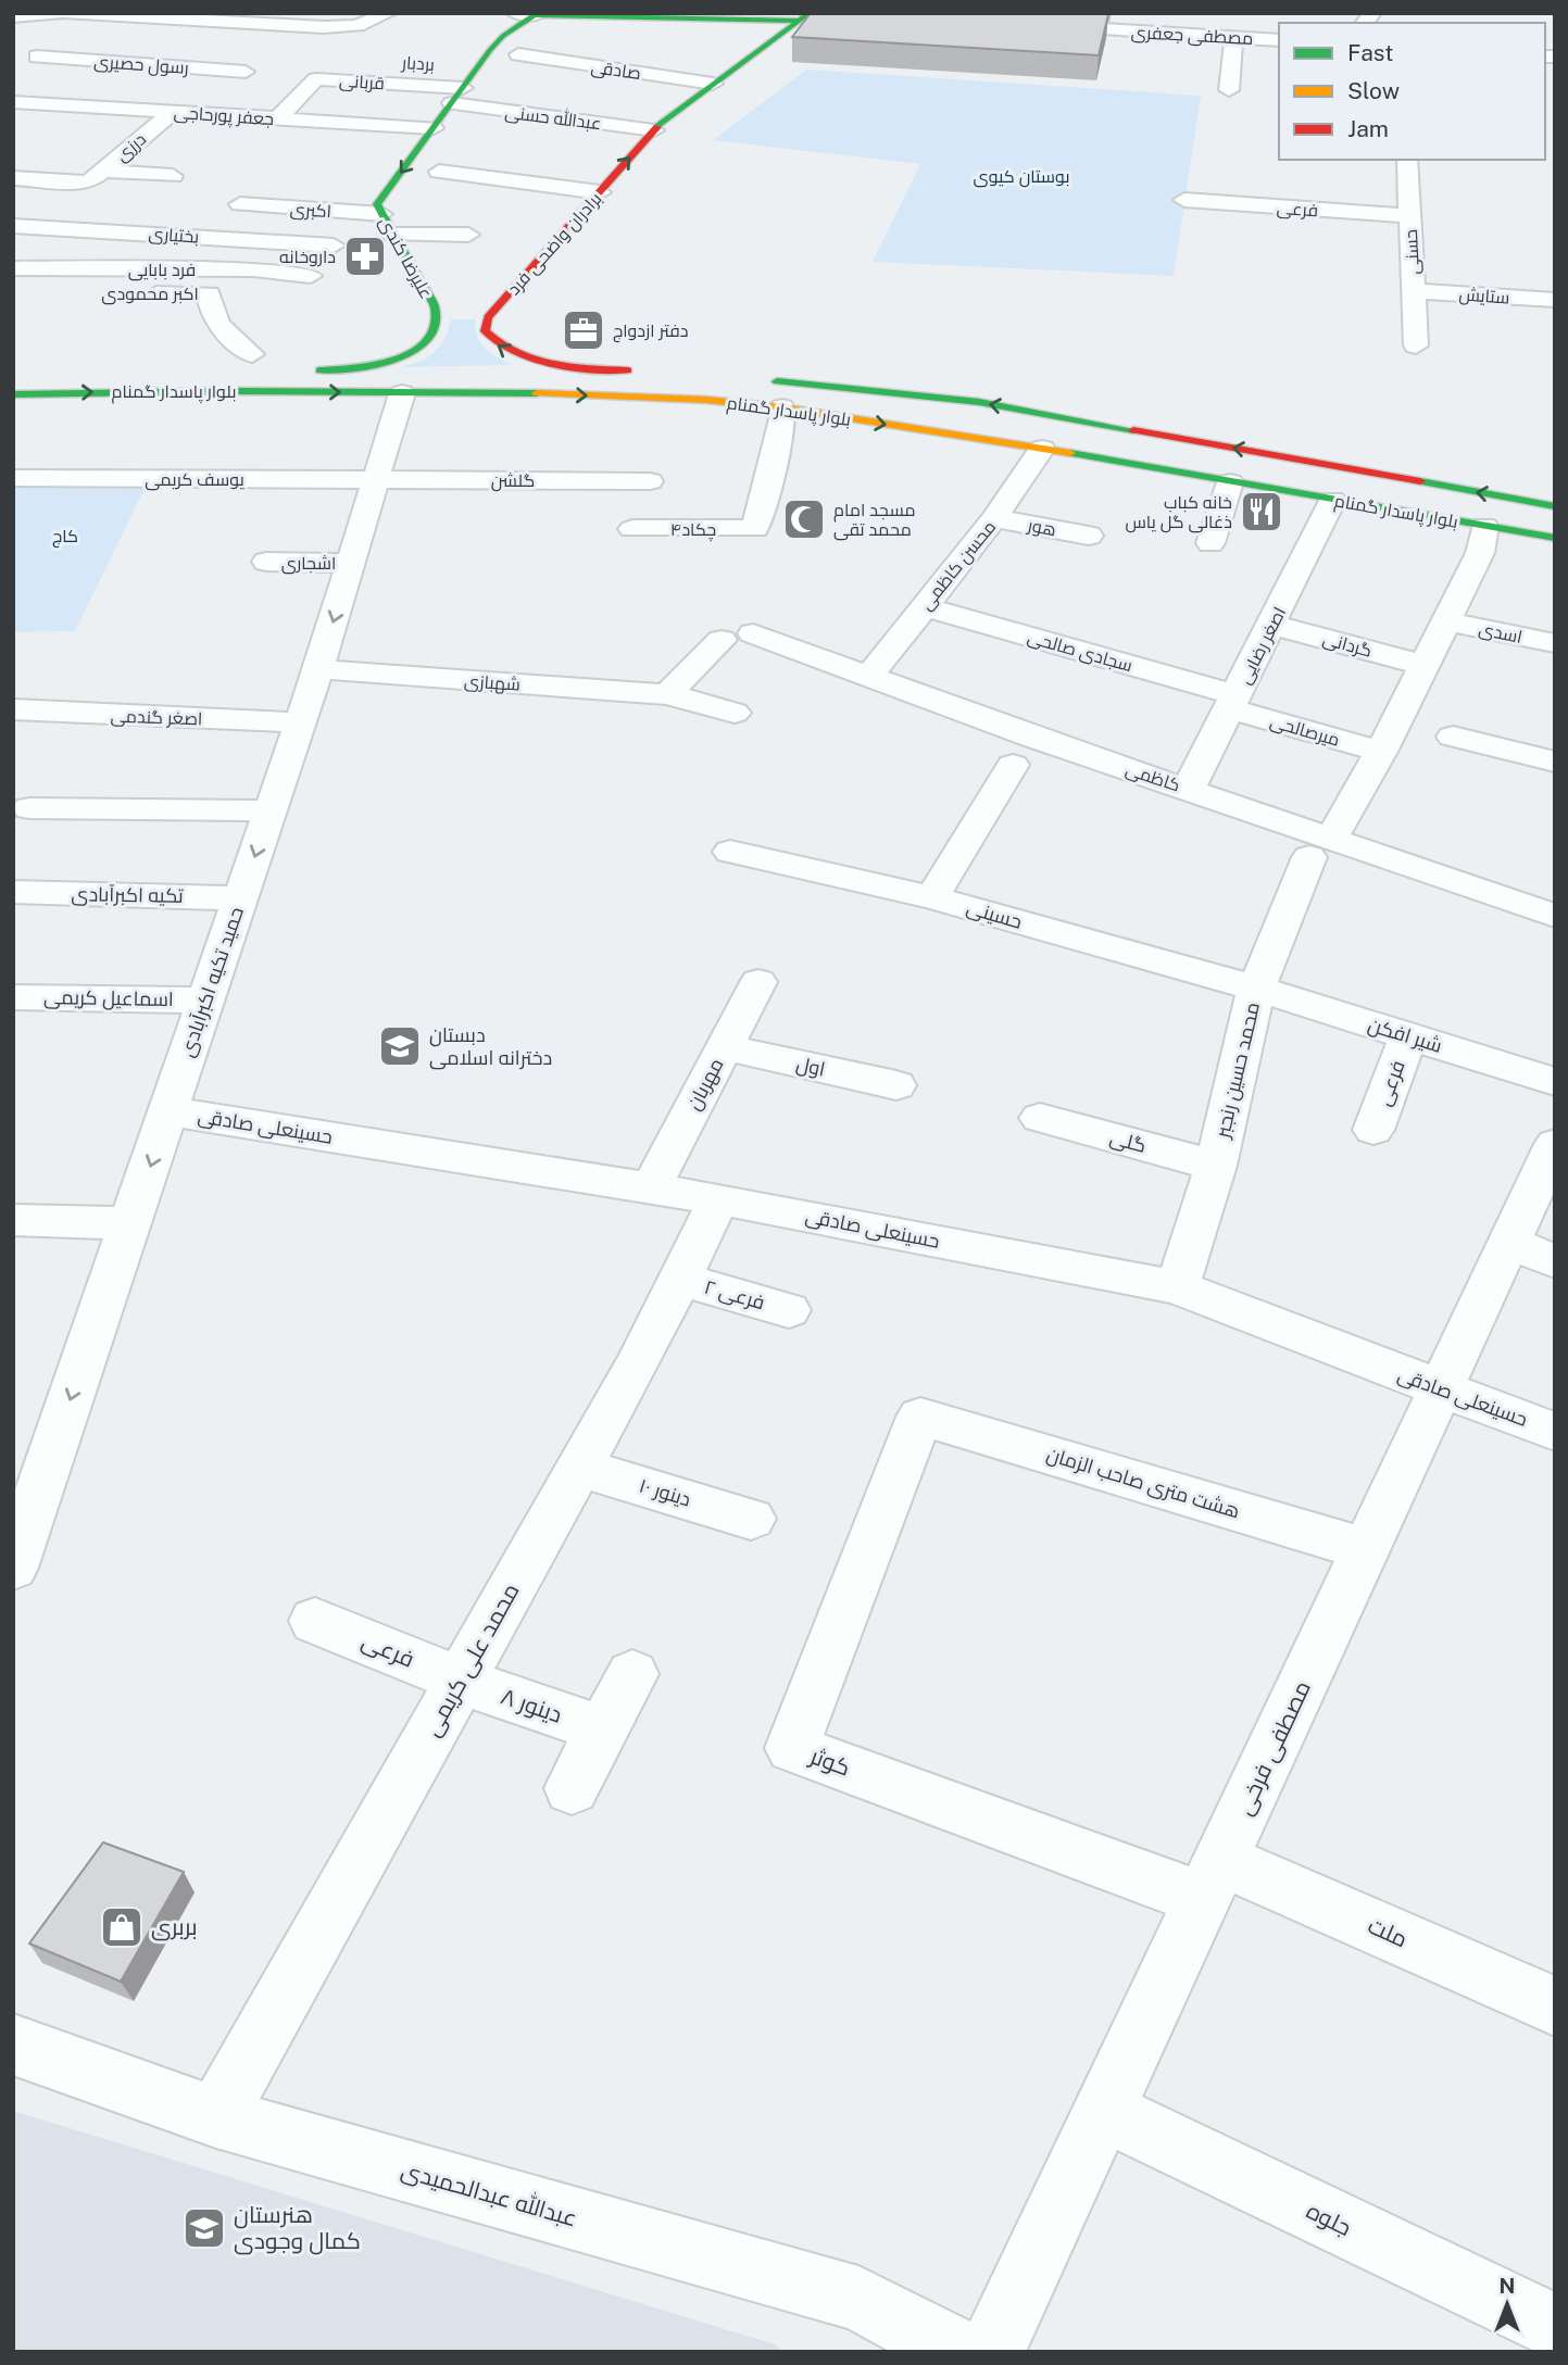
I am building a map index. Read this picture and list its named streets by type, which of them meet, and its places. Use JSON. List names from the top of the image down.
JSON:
{
  "streets": {
    "main road": ["برادران واضحی فرد", "علیرضا کندی", "بلوار پاسدار گمنام"],
    "street": [
      "مصطفی جعفری",
      "بردبار",
      "رسول حصیری",
      "صادقی",
      "قربانی",
      "جعفر پورحاجی",
      "عبدالله حسنی",
      "درزی",
      "فرعی",
      "اکبری",
      "بختیاری",
      "حسنی",
      "فرد بابایی",
      "اکبر محمودی",
      "ستایش",
      "یوسف کریمی",
      "گلشن",
      "هور",
      "چکاد۴",
      "اشجاری",
      "محسن کاظمی",
      "اسدی",
      "گردانی",
      "اصغر رضایی",
      "سجادی صالحی",
      "شهبازی",
      "اصغر گندمی",
      "میرصالحی",
      "کاظمی",
      "تکیه اکبرآبادی",
      "حسینی",
      "حمید تکیه اکبرآبادی",
      "اسماعیل کریمی",
      "شیر افکن",
      "اول",
      "محمد حسین رنجبر",
      "مهربان",
      "حسینعلی صادقی",
      "گلی",
      "فرعی ۲",
      "هشت متری صاحب الزمان",
      "دینور ۱۰",
      "محمد علی کریمی",
      "دینور ۸",
      "مصطفی فرخی",
      "کوثر",
      "ملت",
      "عبدالله عبدالحمیدی",
      "جلوه"
    ]
  },
  "crossings": [
    ["بردبار", "علیرضا کندی"],
    ["صادقی", "برادران واضحی فرد"],
    ["قربانی", "جعفر پورحاجی"],
    ["قربانی", "عبدالله حسنی"],
    ["قربانی", "علیرضا کندی"],
    ["جعفر پورحاجی", "درزی"],
    ["جعفر پورحاجی", "علیرضا کندی"],
    ["عبدالله حسنی", "برادران واضحی فرد"],
    ["عبدالله حسنی", "علیرضا کندی"],
    ["فرعی", "حسنی"],
    ["فرعی", "شیر افکن"],
    ["فرعی", "محمد علی کریمی"],
    ["فرعی", "دینور ۸"],
    ["اکبری", "علیرضا کندی"],
    ["حسنی", "ستایش"],
    ["علیرضا کندی", "بلوار پاسدار گمنام"],
    ["بلوار پاسدار گمنام", "چکاد۴"],
    ["بلوار پاسدار گمنام", "محسن کاظمی"],
    ["بلوار پاسدار گمنام", "اصغر رضایی"],
    ["بلوار پاسدار گمنام", "حمید تکیه اکبرآبادی"],
    ["بلوار پاسدار گمنام", "محمد حسین رنجبر"],
    ["یوسف کریمی", "گلشن"],
    ["یوسف کریمی", "حمید تکیه اکبرآبادی"],
    ["گلشن", "حمید تکیه اکبرآبادی"],
    ["هور", "محسن کاظمی"],
    ["اشجاری", "حمید تکیه اکبرآبادی"],
    ["محسن کاظمی", "سجادی صالحی"],
    ["محسن کاظمی", "کاظمی"],
    ["اسدی", "محمد حسین رنجبر"],
    ["گردانی", "اصغر رضایی"],
    ["گردانی", "محمد حسین رنجبر"],
    ["اصغر رضایی", "سجادی صالحی"],
    ["اصغر رضایی", "میرصالحی"],
    ["اصغر رضایی", "کاظمی"],
    ["سجادی صالحی", "میرصالحی"],
    ["شهبازی", "کاظمی"],
    ["شهبازی", "حمید تکیه اکبرآبادی"],
    ["اصغر گندمی", "حمید تکیه اکبرآبادی"],
    ["میرصالحی", "محمد حسین رنجبر"],
    ["کاظمی", "محمد حسین رنجبر"],
    ["تکیه اکبرآبادی", "حمید تکیه اکبرآبادی"],
    ["حسینی", "شیر افکن"],
    ["حسینی", "محمد حسین رنجبر"],
    ["حمید تکیه اکبرآبادی", "اسماعیل کریمی"],
    ["حمید تکیه اکبرآبادی", "حسینعلی صادقی"],
    ["شیر افکن", "محمد حسین رنجبر"],
    ["اول", "مهربان"],
    ["محمد حسین رنجبر", "حسینعلی صادقی"],
    ["محمد حسین رنجبر", "گلی"],
    ["مهربان", "حسینعلی صادقی"],
    ["حسینعلی صادقی", "محمد علی کریمی"],
    ["حسینعلی صادقی", "مصطفی فرخی"],
    ["فرعی ۲", "محمد علی کریمی"],
    ["هشت متری صاحب الزمان", "مصطفی فرخی"],
    ["هشت متری صاحب الزمان", "کوثر"],
    ["دینور ۱۰", "محمد علی کریمی"],
    ["محمد علی کریمی", "دینور ۸"],
    ["محمد علی کریمی", "عبدالله عبدالحمیدی"],
    ["مصطفی فرخی", "کوثر"],
    ["مصطفی فرخی", "ملت"],
    ["مصطفی فرخی", "جلوه"],
    ["کوثر", "ملت"]
  ],
  "one_way": ["حمید تکیه اکبرآبادی"],
  "parks": ["بوستان کیوی", "کاج"],
  "places": {
    "pharmacy": ["داروخانه"],
    "office": ["دفتر ازدواج"],
    "restaurant": ["خانه کباب ذغالی گل یاس"],
    "mosque": ["مسجد امام محمد تقی"],
    "school or university": ["دبستان دخترانه اسلامی", "هنرستان کمال وجودی"],
    "shop": ["بربری"]
  },
  "legend": ["Fast", "Slow", "Jam"],
  "north": "top"
}
